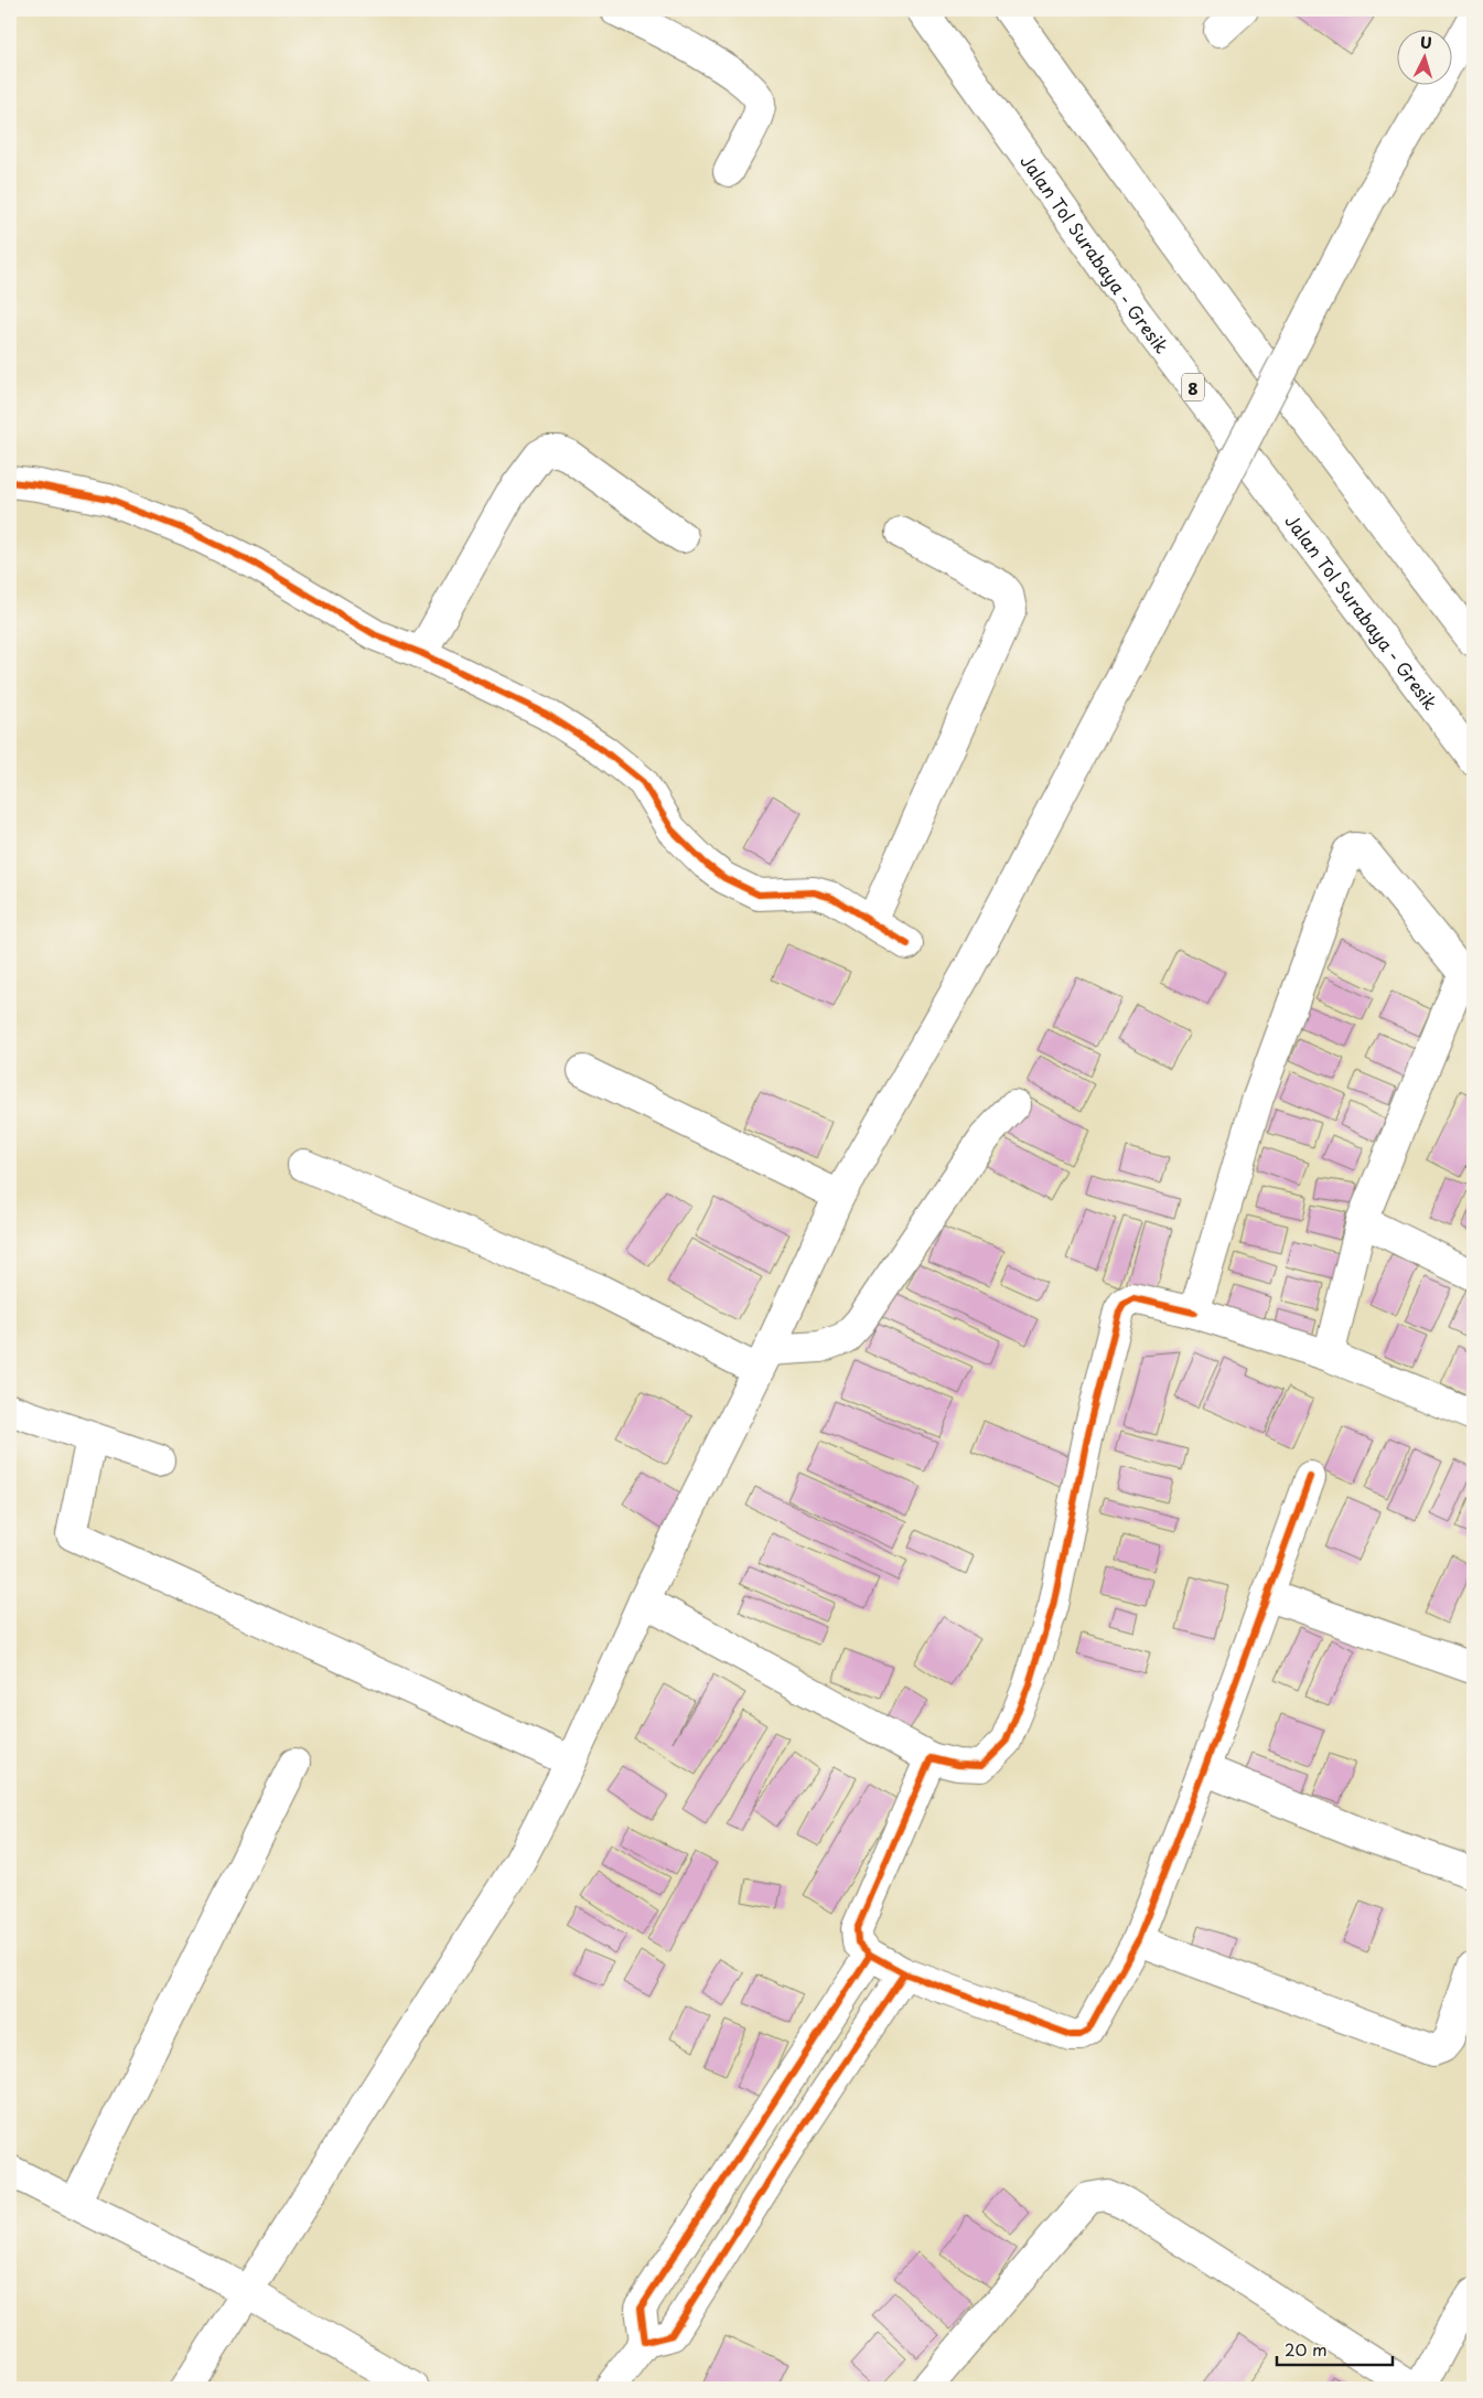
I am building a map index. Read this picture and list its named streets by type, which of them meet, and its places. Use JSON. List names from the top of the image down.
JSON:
{
  "streets": {
    "main road": ["Jalan Tol Surabaya - Gresik", "8"]
  },
  "scale_bar": "20 m",
  "north": "top"
}
